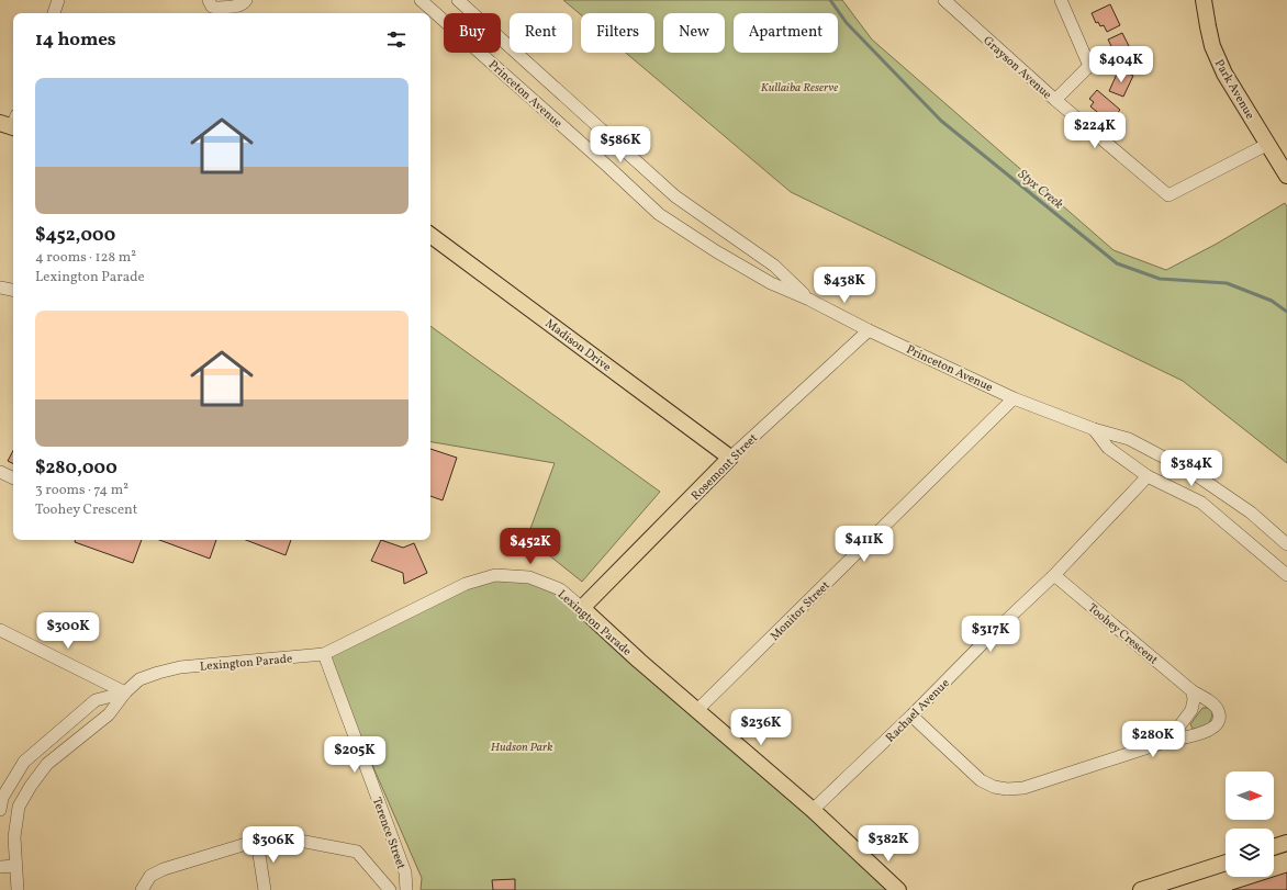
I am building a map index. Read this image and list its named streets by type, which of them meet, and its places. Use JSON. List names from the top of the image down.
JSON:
{
  "streets": {
    "main road": [
      "Park Avenue",
      "Madison Drive",
      "Rosemont Street",
      "Lexington Parade"
    ],
    "street": [
      "Grayson Avenue",
      "Princeton Avenue",
      "Monitor Street",
      "Toohey Crescent",
      "Rachael Avenue",
      "Terence Street"
    ]
  },
  "crossings": [
    ["Grayson Avenue", "Park Avenue"],
    ["Princeton Avenue", "Rosemont Street"],
    ["Princeton Avenue", "Monitor Street"],
    ["Madison Drive", "Rosemont Street"],
    ["Rosemont Street", "Lexington Parade"],
    ["Monitor Street", "Lexington Parade"],
    ["Lexington Parade", "Rachael Avenue"],
    ["Lexington Parade", "Terence Street"],
    ["Toohey Crescent", "Rachael Avenue"]
  ],
  "water": ["Styx Creek"],
  "parks": ["Kullaiba Reserve", "Hudson Park"],
  "north": "right",
  "page": {
    "chip": [
      "Buy",
      "Rent",
      "Filters",
      "New",
      "Apartment"
    ],
    "heading": "14 homes",
    "price": [
      "$404K",
      "$224K",
      "$586K",
      "$438K",
      "$384K",
      "$411K",
      "$452K",
      "$300K",
      "$317K",
      "$236K",
      "$280K",
      "$205K",
      "$382K",
      "$306K"
    ],
    "list": [
      {
        "name": "$452,000",
        "note": "4 rooms · 128 m² · Lexington Parade"
      },
      {
        "name": "$280,000",
        "note": "3 rooms · 74 m² · Toohey Crescent"
      }
    ]
  }
}
